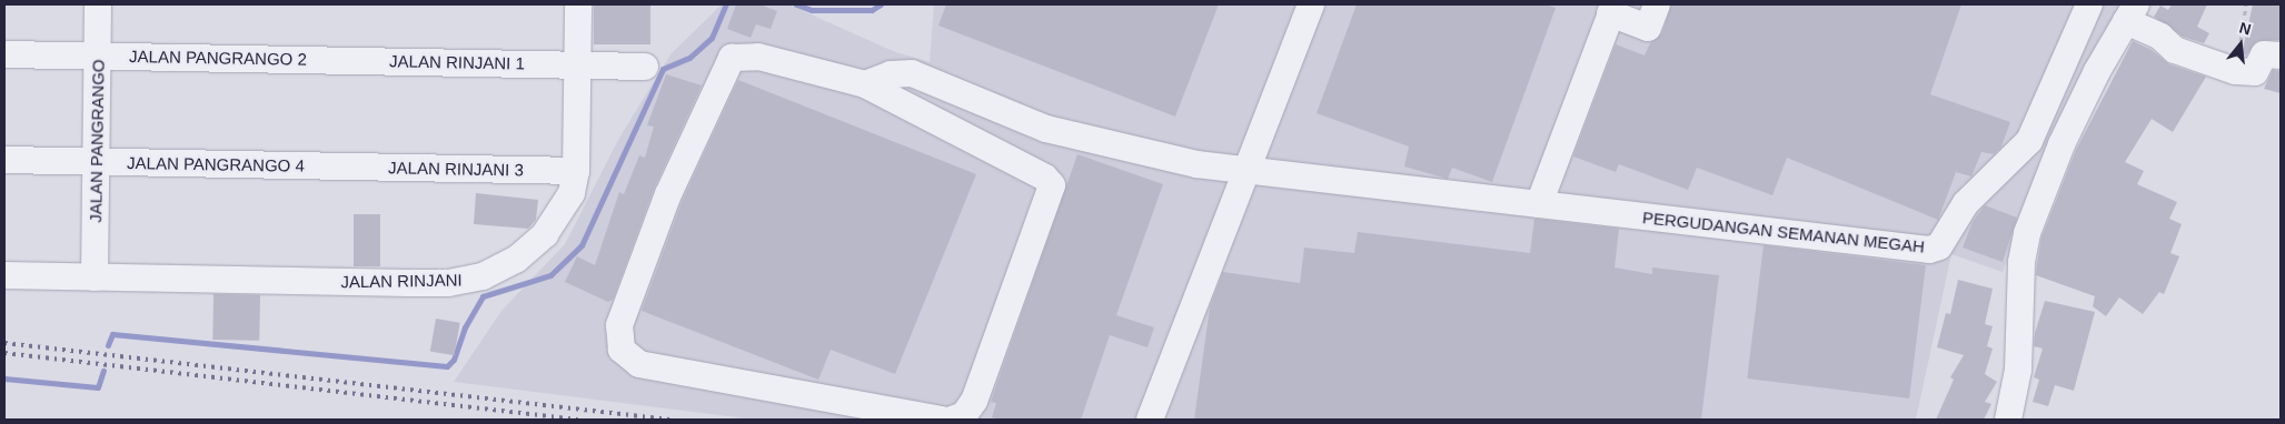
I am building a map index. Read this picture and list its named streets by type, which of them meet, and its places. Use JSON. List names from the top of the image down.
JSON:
{
  "streets": {
    "street": [
      "JALAN PANGRANGO 2",
      "JALAN RINJANI 1",
      "JALAN PANGRANGO",
      "JALAN PANGRANGO 4",
      "JALAN RINJANI 3",
      "PERGUDANGAN SEMANAN MEGAH",
      "JALAN RINJANI"
    ]
  },
  "crossings": [
    ["JALAN PANGRANGO 2", "JALAN RINJANI 1"],
    ["JALAN PANGRANGO 2", "JALAN PANGRANGO"],
    ["JALAN RINJANI 1", "JALAN RINJANI"],
    ["JALAN PANGRANGO", "JALAN PANGRANGO 4"],
    ["JALAN PANGRANGO", "JALAN RINJANI"],
    ["JALAN PANGRANGO 4", "JALAN RINJANI 3"],
    ["JALAN RINJANI 3", "JALAN RINJANI"]
  ],
  "north": "top"
}
